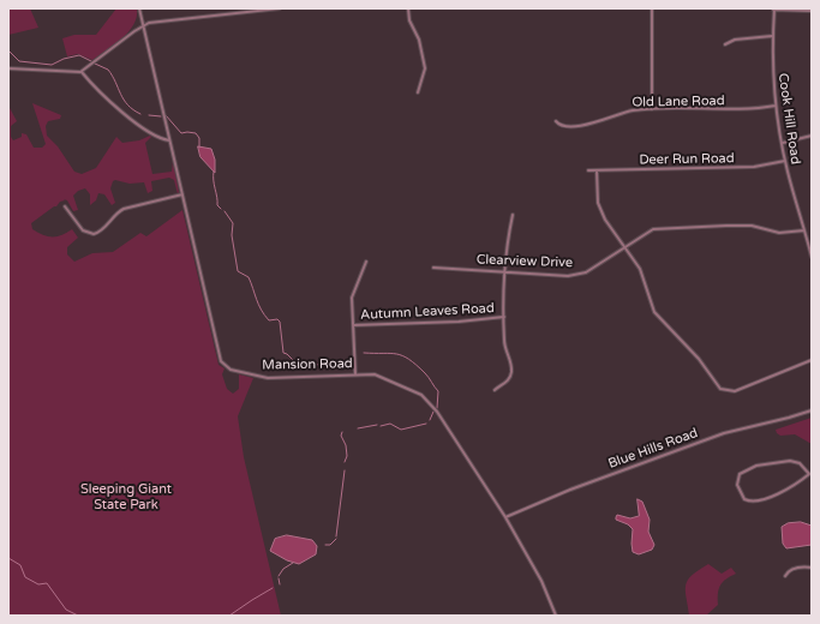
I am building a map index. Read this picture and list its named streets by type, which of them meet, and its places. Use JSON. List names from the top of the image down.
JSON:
{
  "streets": {
    "street": [
      "Old Lane Road",
      "Cook Hill Road",
      "Deer Run Road",
      "Clearview Drive",
      "Autumn Leaves Road",
      "Mansion Road",
      "Blue Hills Road"
    ]
  },
  "crossings": [
    ["Old Lane Road", "Cook Hill Road"],
    ["Cook Hill Road", "Deer Run Road"],
    ["Cook Hill Road", "Clearview Drive"],
    ["Mansion Road", "Blue Hills Road"]
  ],
  "parks": ["Sleeping Giant State Park"]
}
